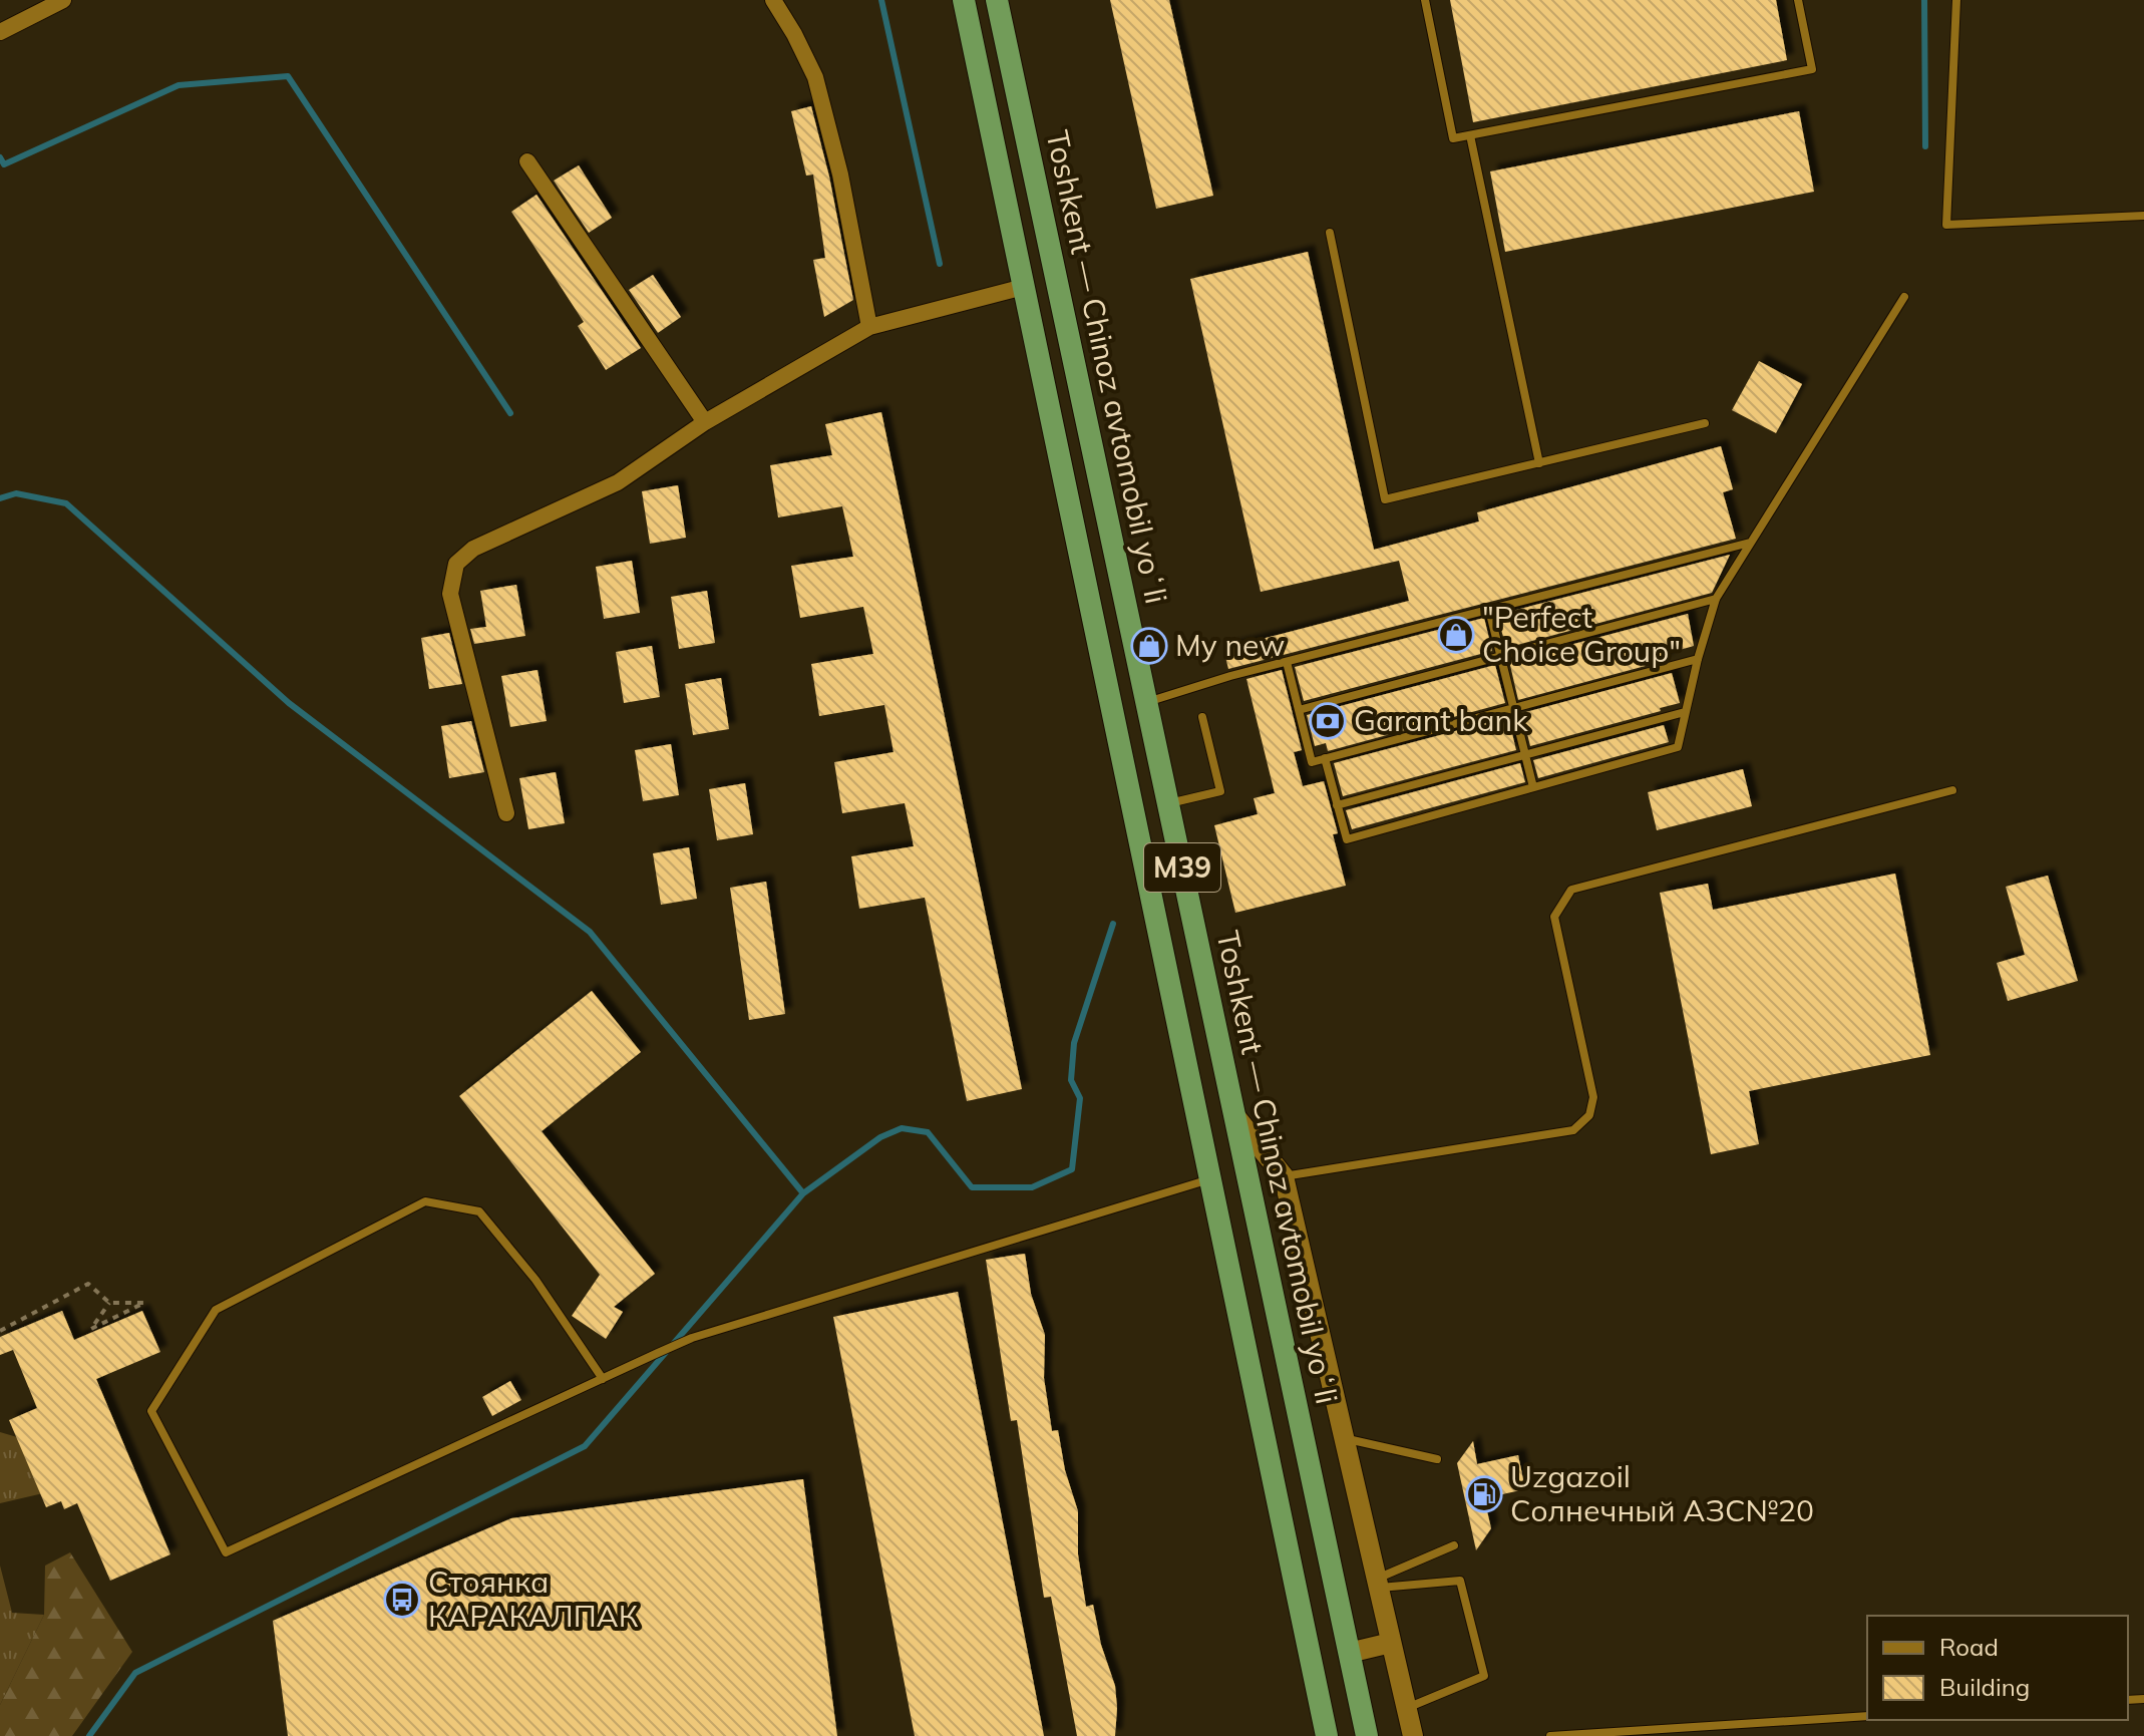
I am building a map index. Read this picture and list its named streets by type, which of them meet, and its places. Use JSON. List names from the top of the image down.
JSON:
{
  "streets": {
    "highway": ["Toshkent — Chinoz avtomobil yoʻli", "M39"]
  },
  "crossings": [
    ["Toshkent — Chinoz avtomobil yoʻli", "M39"]
  ],
  "places": {
    "shop": ["\"Perfect Choice Group\"", "My new"],
    "bank": ["Garant bank"],
    "fuel station": ["Uzgazoil Солнечный АЗС№20"],
    "bus stop": ["Стоянка КАРАКАЛПАК"]
  },
  "legend": ["Road", "Building"]
}
